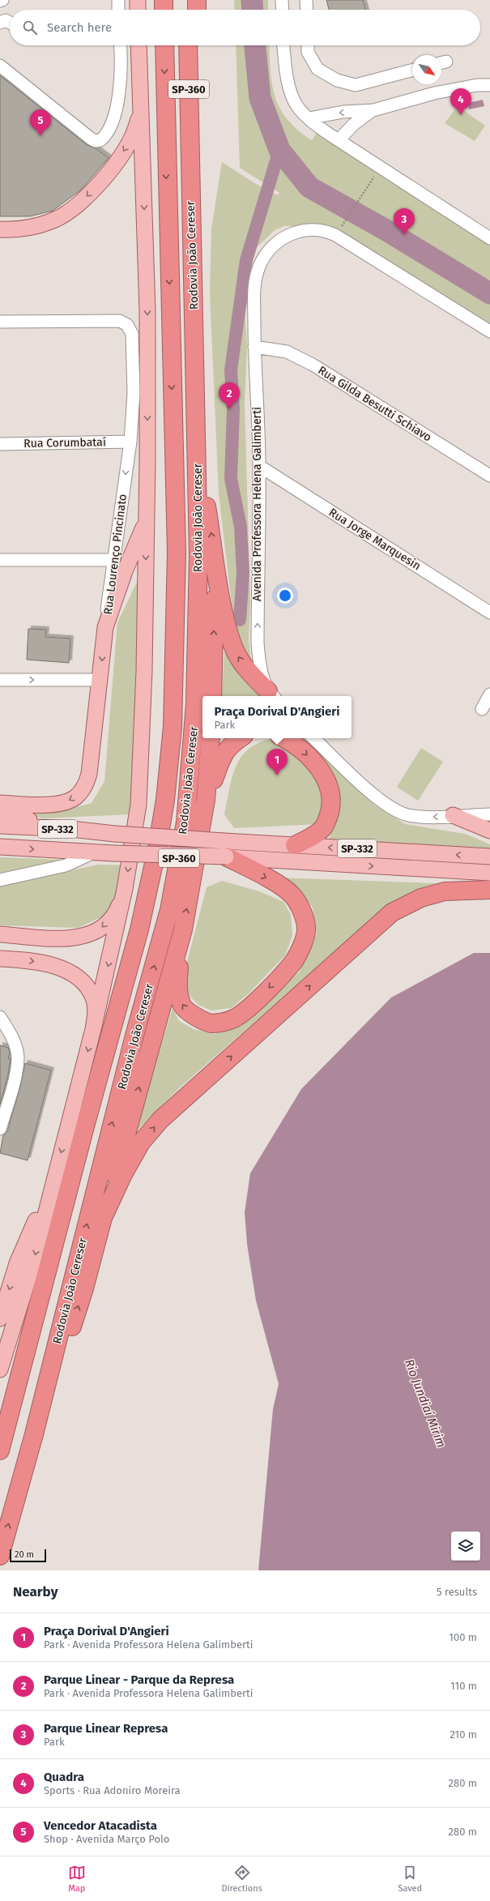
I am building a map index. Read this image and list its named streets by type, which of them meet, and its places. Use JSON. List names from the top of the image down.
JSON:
{
  "streets": {
    "highway": ["SP-360", "Rodovia João Cereser"],
    "main road": ["Rua Lourenço Pincinato", "SP-332"],
    "street": [
      "Rua Gilda Besutti Schiavo",
      "Rua Corumbataí",
      "Avenida Professora Helena Galimberti",
      "Rua Jorge Marquesin"
    ]
  },
  "crossings": [
    ["Rua Gilda Besutti Schiavo", "Avenida Professora Helena Galimberti"],
    ["Rua Corumbataí", "Rua Lourenço Pincinato"],
    ["Avenida Professora Helena Galimberti", "Rua Jorge Marquesin"]
  ],
  "one_way": ["Rua Lourenço Pincinato"],
  "water": ["Rio Jundiaí Mirim"],
  "scale_bar": "20 m",
  "north": "bottom right",
  "page": {
    "search": "Search here",
    "pins": [
      "4",
      "5",
      "3",
      "2",
      "1"
    ],
    "popup": ["Praça Dorival D'Angieri", "Park"],
    "scale": "20 m",
    "heading": ["Nearby", "5 results"],
    "list": [
      {
        "mark": "1",
        "name": "Praça Dorival D'Angieri",
        "note": "Park · Avenida Professora Helena Galimberti",
        "value": "100 m"
      },
      {
        "mark": "2",
        "name": "Parque Linear - Parque da Represa",
        "note": "Park · Avenida Professora Helena Galimberti",
        "value": "110 m"
      },
      {
        "mark": "3",
        "name": "Parque Linear Represa",
        "note": "Park",
        "value": "210 m"
      },
      {
        "mark": "4",
        "name": "Quadra",
        "note": "Sports · Rua Adoniro Moreira",
        "value": "280 m"
      },
      {
        "mark": "5",
        "name": "Vencedor Atacadista",
        "note": "Shop · Avenida Março Polo",
        "value": "280 m"
      }
    ],
    "nav": ["Map", "Directions", "Saved"]
  }
}
